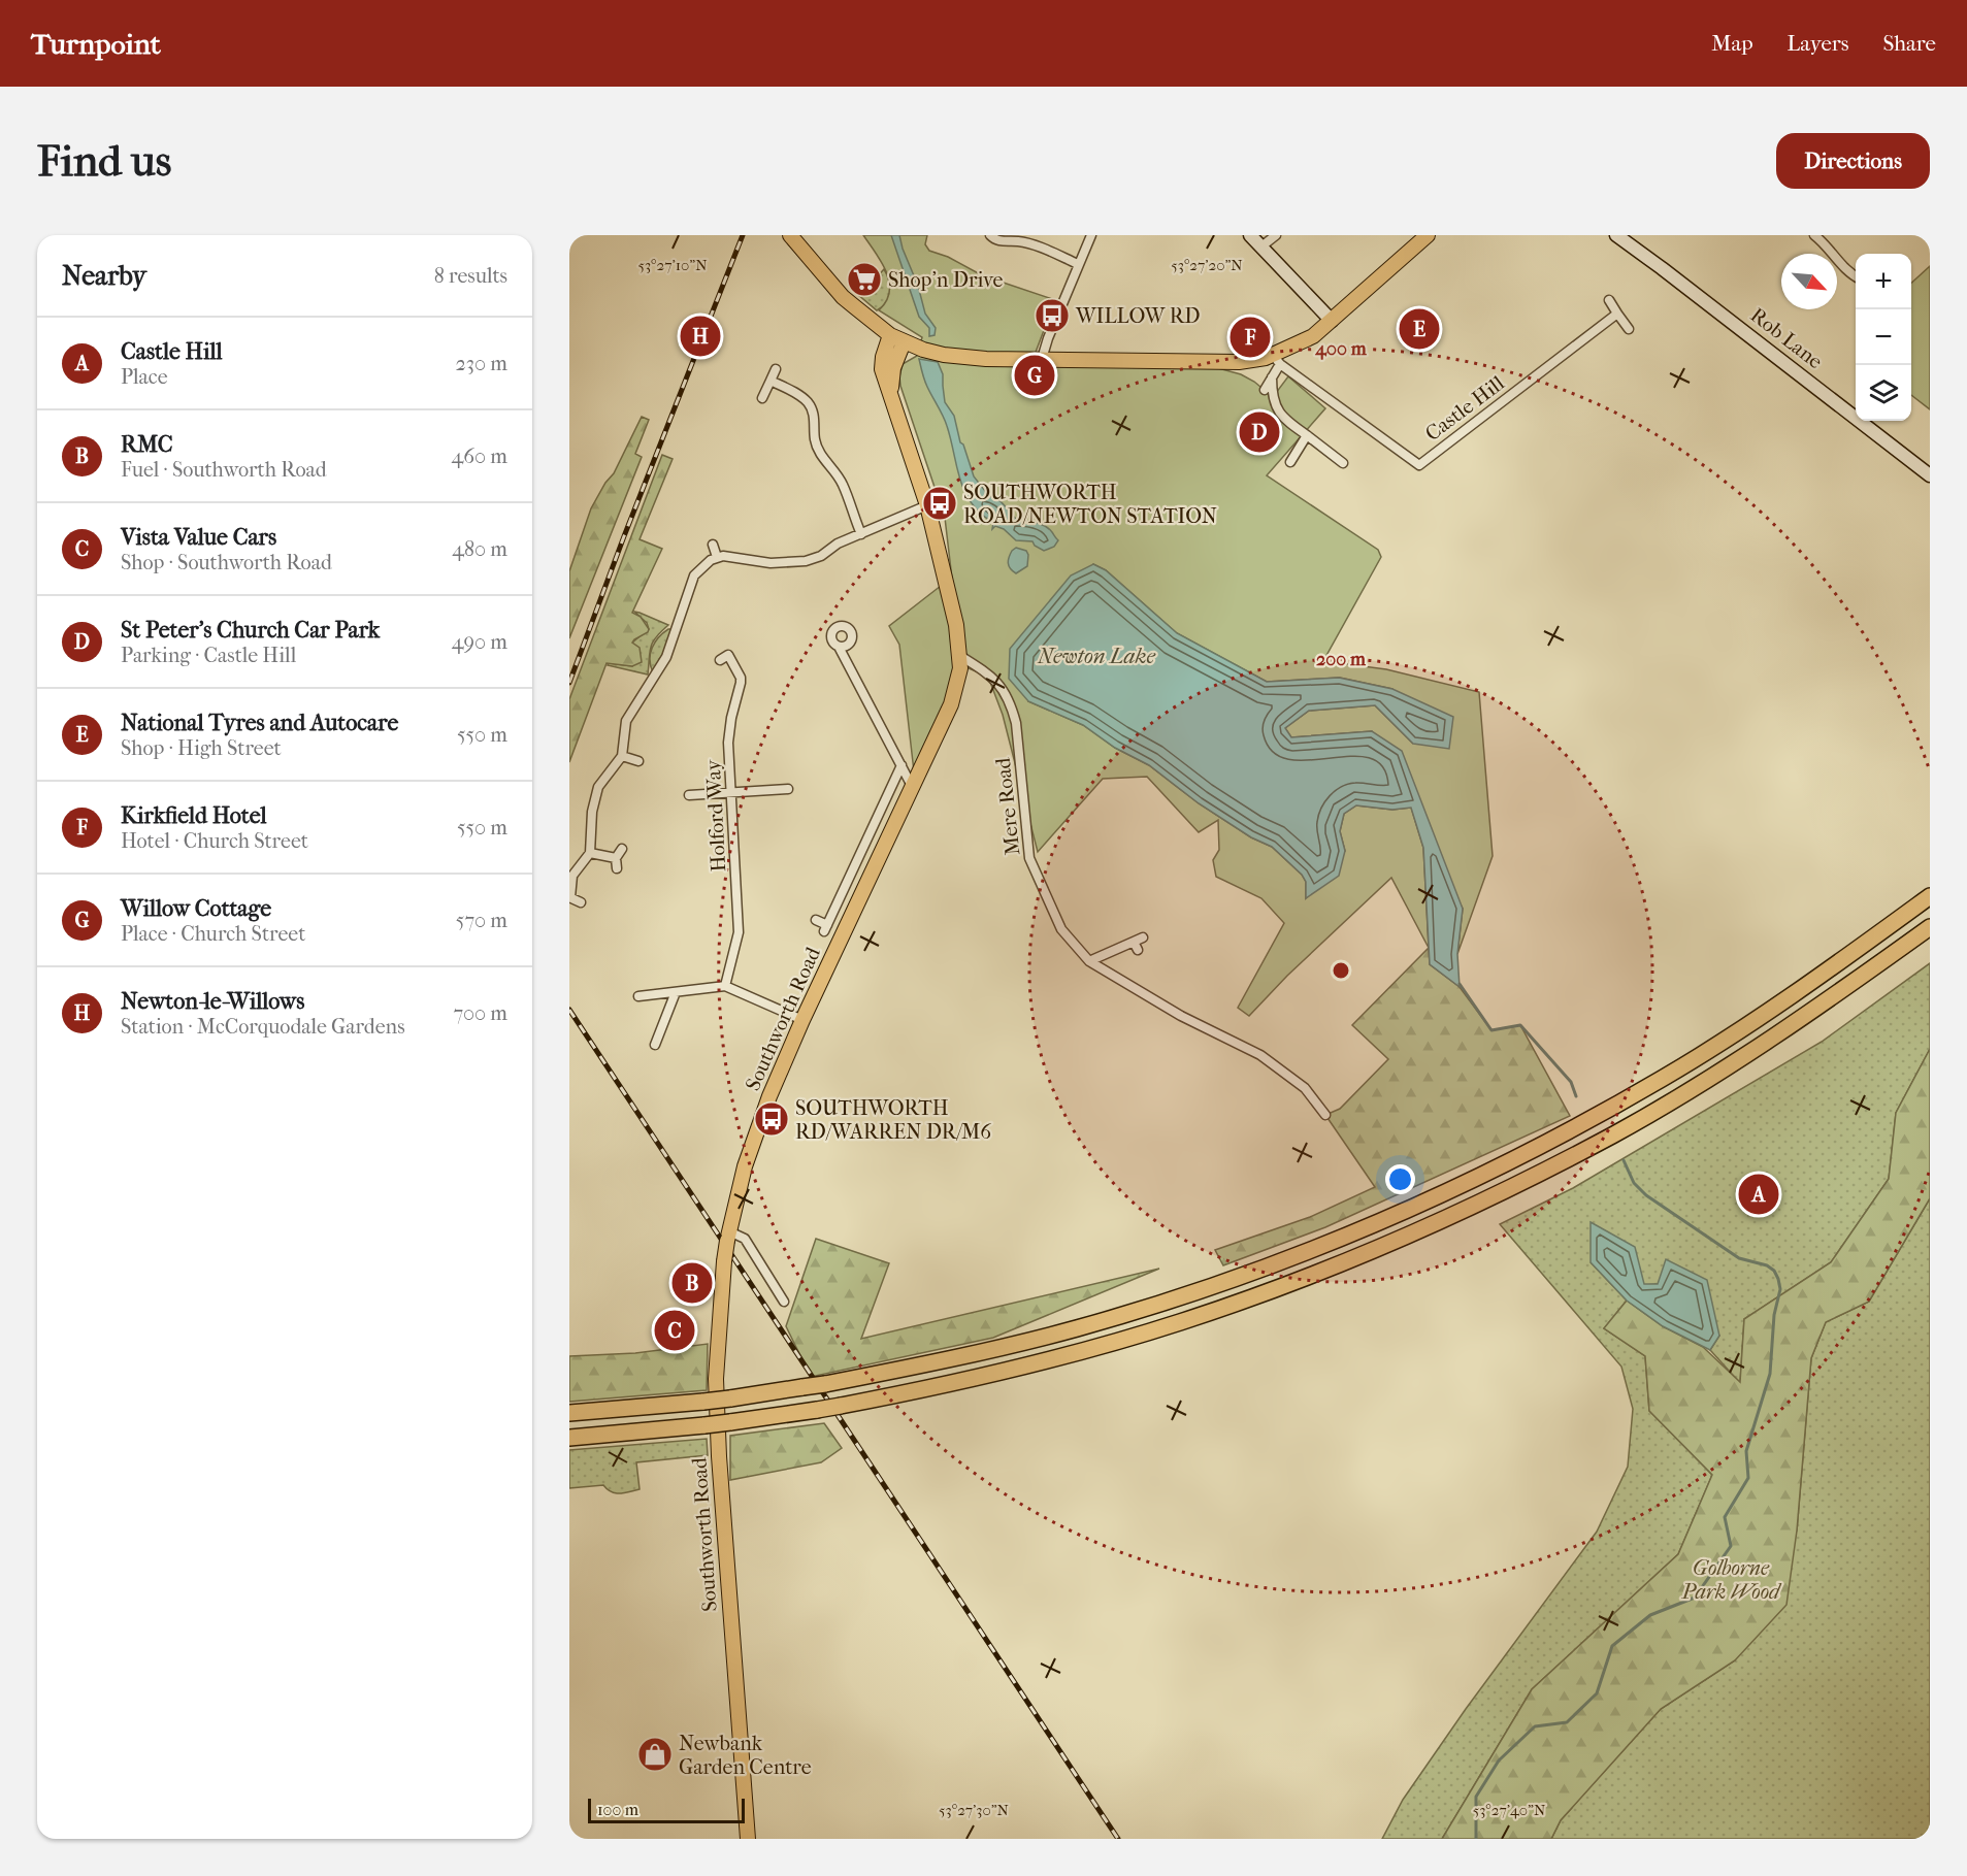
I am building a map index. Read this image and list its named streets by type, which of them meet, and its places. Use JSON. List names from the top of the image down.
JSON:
{
  "streets": {
    "main road": ["Southworth Road"],
    "street": [
      "Rob Lane",
      "Castle Hill",
      "Mere Road",
      "Holford Way"
    ]
  },
  "crossings": [
    ["Mere Road", "Southworth Road"]
  ],
  "water": ["Newton Lake"],
  "parks": ["Golborne Park Wood"],
  "places": {
    "supermarket": ["Shop'n Drive"],
    "bus stop": ["WILLOW RD", "SOUTHWORTH ROAD/NEWTON STATION", "SOUTHWORTH RD/WARREN DR/M6"],
    "shop": ["Newbank Garden Centre"]
  },
  "scale_bar": "100 m",
  "north": "bottom right",
  "page": {
    "header": "Turnpoint",
    "nav": ["Map", "Layers", "Share"],
    "buttons": "Directions",
    "title": "Find us",
    "heading": ["Nearby", "8 results"],
    "map_buttons": ["+", "−"],
    "pins": [
      "E",
      "H",
      "F",
      "G",
      "D",
      "A",
      "B",
      "C"
    ],
    "list": [
      {
        "mark": "A",
        "name": "Castle Hill",
        "note": "Place",
        "value": "230 m"
      },
      {
        "mark": "B",
        "name": "RMC",
        "note": "Fuel · Southworth Road",
        "value": "460 m"
      },
      {
        "mark": "C",
        "name": "Vista Value Cars",
        "note": "Shop · Southworth Road",
        "value": "480 m"
      },
      {
        "mark": "D",
        "name": "St Peter's Church Car Park",
        "note": "Parking · Castle Hill",
        "value": "490 m"
      },
      {
        "mark": "E",
        "name": "National Tyres and Autocare",
        "note": "Shop · High Street",
        "value": "550 m"
      },
      {
        "mark": "F",
        "name": "Kirkfield Hotel",
        "note": "Hotel · Church Street",
        "value": "550 m"
      },
      {
        "mark": "G",
        "name": "Willow Cottage",
        "note": "Place · Church Street",
        "value": "570 m"
      },
      {
        "mark": "H",
        "name": "Newton-le-Willows",
        "note": "Station · McCorquodale Gardens",
        "value": "700 m"
      }
    ],
    "scale": "100 m"
  },
  "coordinates": [
    "53°27'10\"N",
    "53°27'20\"N",
    "53°27'30\"N",
    "53°27'40\"N"
  ],
  "rings": ["400 m", "200 m"]
}
